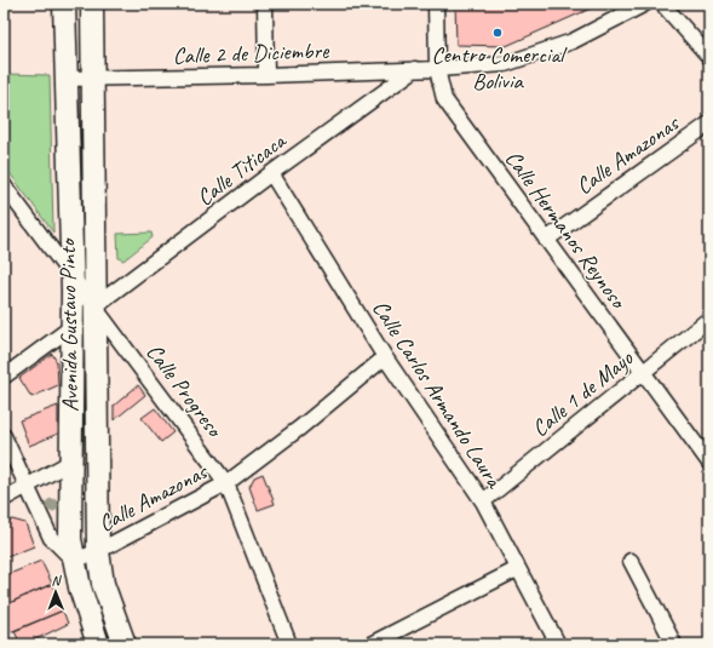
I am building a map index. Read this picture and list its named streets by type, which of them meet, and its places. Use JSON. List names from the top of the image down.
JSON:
{
  "streets": {
    "main road": ["Avenida Gustavo Pinto"],
    "street": [
      "Calle 2 de Diciembre",
      "Calle Amazonas",
      "Calle Titicaca",
      "Calle Hermanos Reynoso",
      "Calle Progreso",
      "Calle Carlos Armando Laura",
      "Calle 1 de Mayo"
    ]
  },
  "crossings": [
    ["Calle 2 de Diciembre", "Calle Titicaca"],
    ["Calle 2 de Diciembre", "Calle Hermanos Reynoso"],
    ["Calle 2 de Diciembre", "Avenida Gustavo Pinto"],
    ["Calle Amazonas", "Calle Hermanos Reynoso"],
    ["Calle Amazonas", "Avenida Gustavo Pinto"],
    ["Calle Amazonas", "Calle Progreso"],
    ["Calle Amazonas", "Calle Carlos Armando Laura"],
    ["Calle Titicaca", "Avenida Gustavo Pinto"],
    ["Calle Titicaca", "Calle Progreso"],
    ["Calle Titicaca", "Calle Carlos Armando Laura"],
    ["Calle Hermanos Reynoso", "Calle 1 de Mayo"],
    ["Avenida Gustavo Pinto", "Calle Progreso"],
    ["Calle Carlos Armando Laura", "Calle 1 de Mayo"]
  ],
  "places": ["Centro Comercial Bolivia"],
  "north": "top"
}
